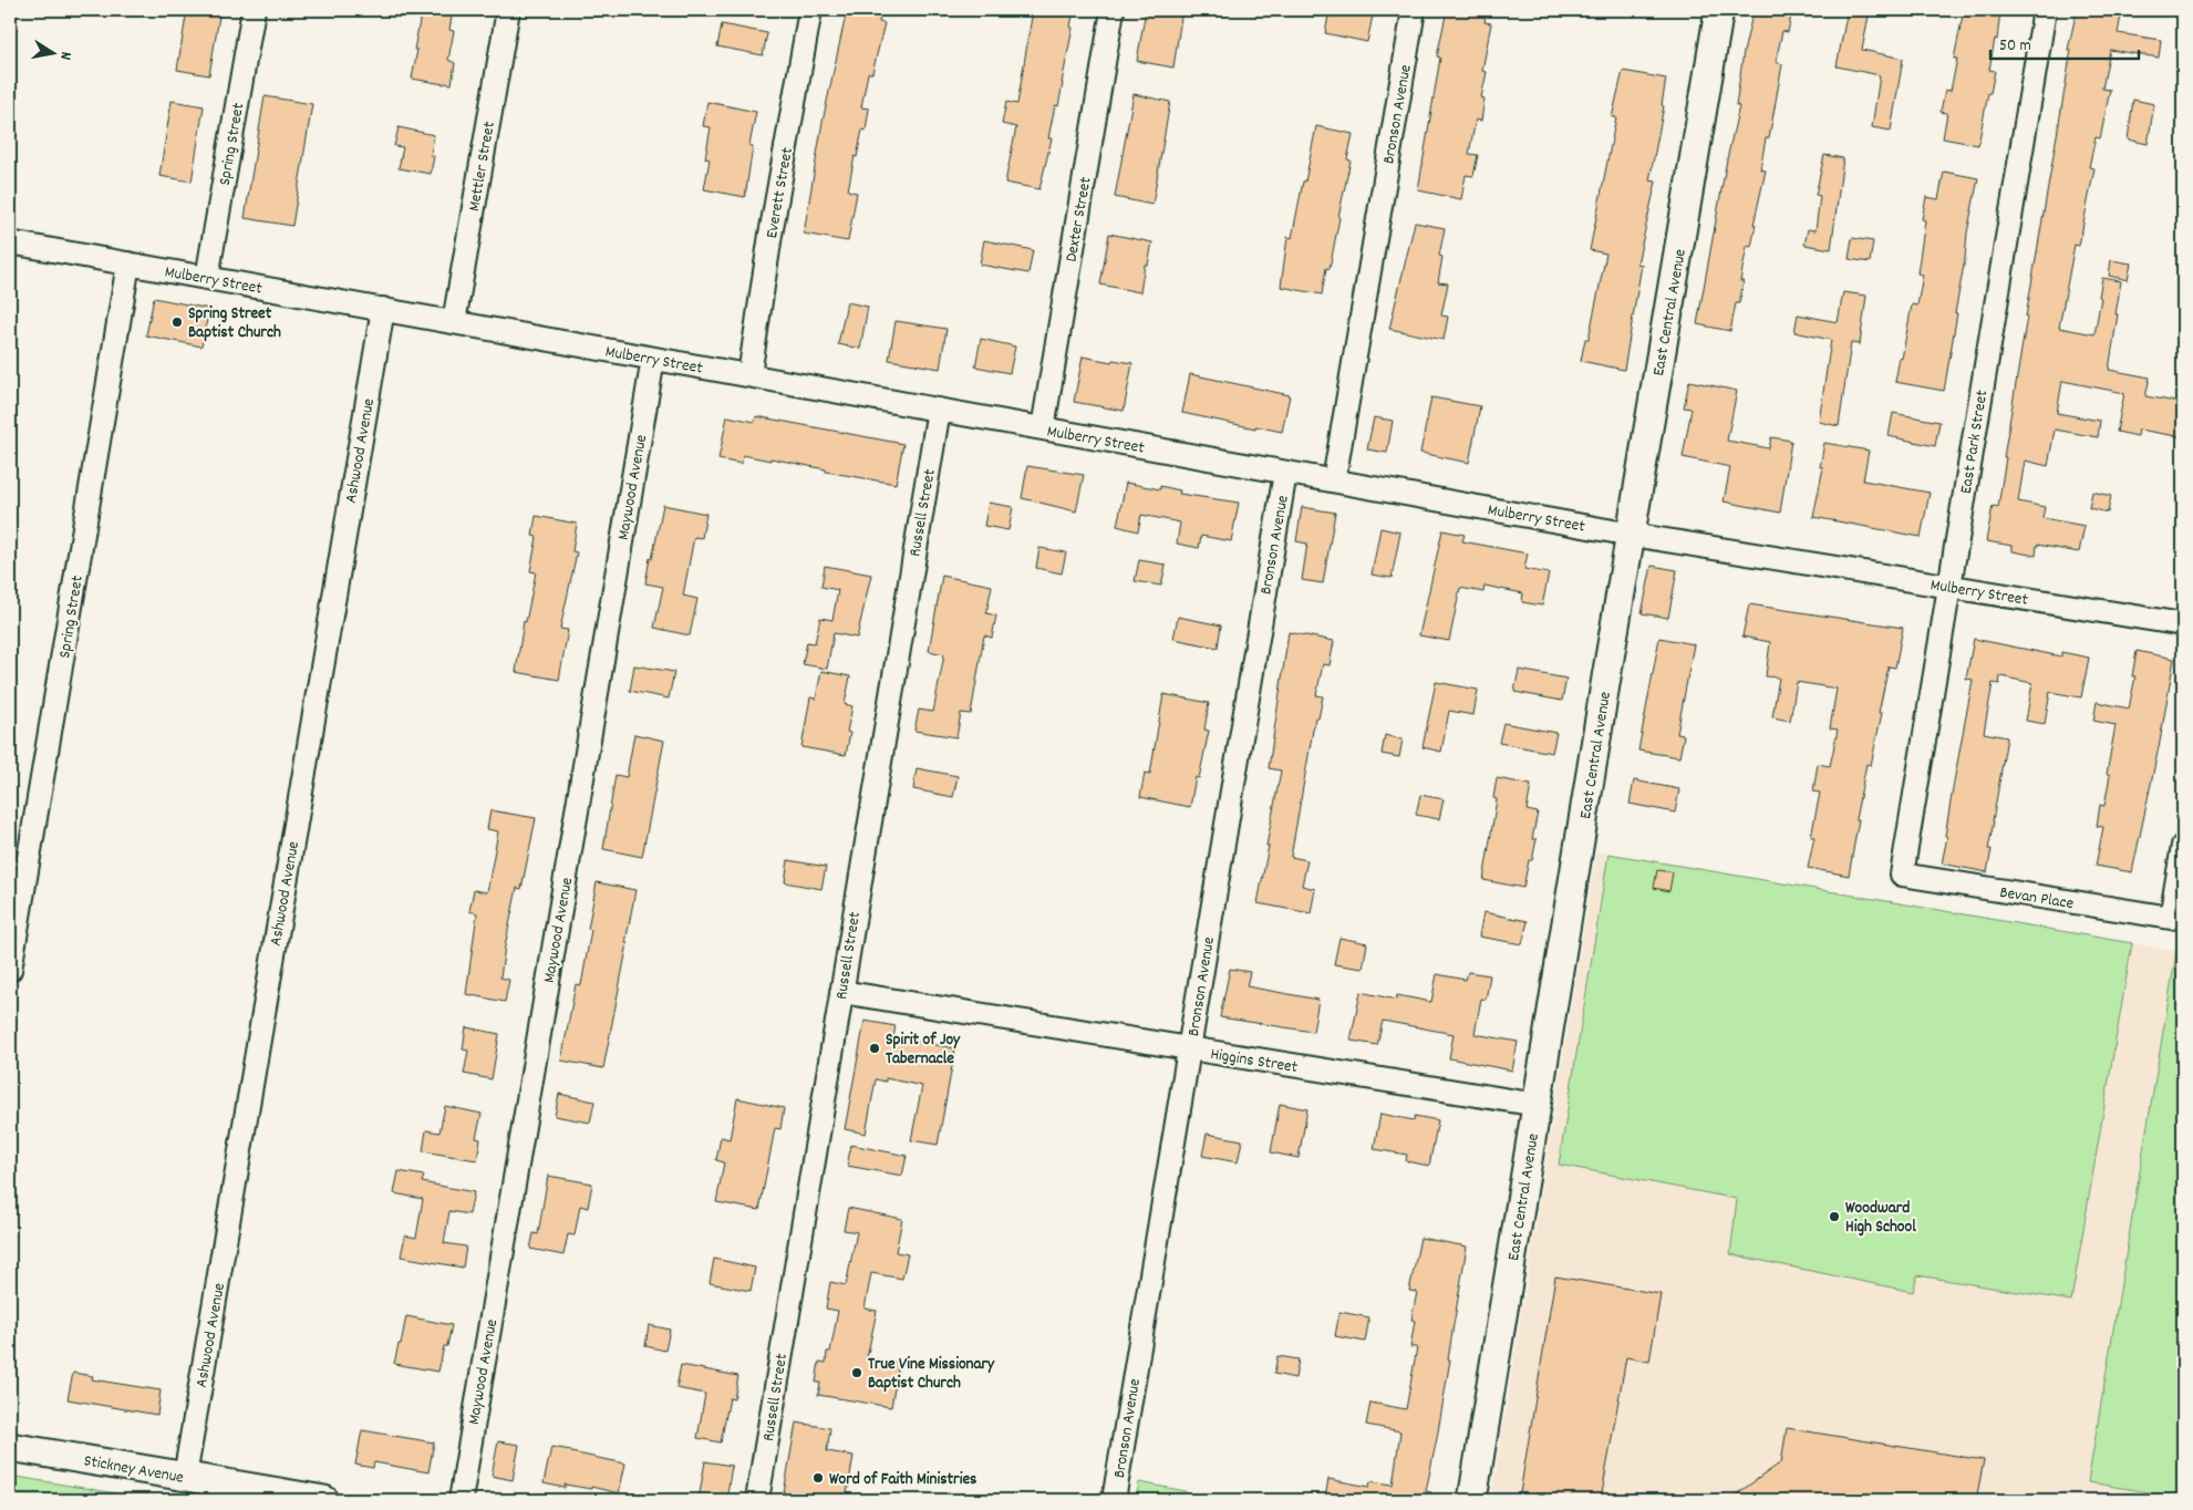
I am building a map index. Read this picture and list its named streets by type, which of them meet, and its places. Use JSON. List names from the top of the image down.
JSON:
{
  "streets": {
    "street": [
      "Bronson Avenue",
      "Spring Street",
      "Mettler Street",
      "Everett Street",
      "Dexter Street",
      "Mulberry Street",
      "East Central Avenue",
      "East Park Street",
      "Ashwood Avenue",
      "Maywood Avenue",
      "Russell Street",
      "Bevan Place",
      "Higgins Street",
      "Stickney Avenue"
    ]
  },
  "crossings": [
    ["Bronson Avenue", "Mulberry Street"],
    ["Bronson Avenue", "Higgins Street"],
    ["Spring Street", "Mulberry Street"],
    ["Mettler Street", "Mulberry Street"],
    ["Everett Street", "Mulberry Street"],
    ["Dexter Street", "Mulberry Street"],
    ["Mulberry Street", "East Central Avenue"],
    ["Mulberry Street", "East Park Street"],
    ["Mulberry Street", "Ashwood Avenue"],
    ["Mulberry Street", "Maywood Avenue"],
    ["Mulberry Street", "Russell Street"],
    ["East Central Avenue", "Higgins Street"],
    ["East Park Street", "Bevan Place"],
    ["Ashwood Avenue", "Stickney Avenue"],
    ["Russell Street", "Higgins Street"]
  ],
  "places": [
    "Spring Street Baptist Church",
    "Spirit of Joy Tabernacle",
    "Woodward High School",
    "True Vine Missionary Baptist Church",
    "Word of Faith Ministries"
  ],
  "scale_bar": "50 m",
  "north": "right"
}
